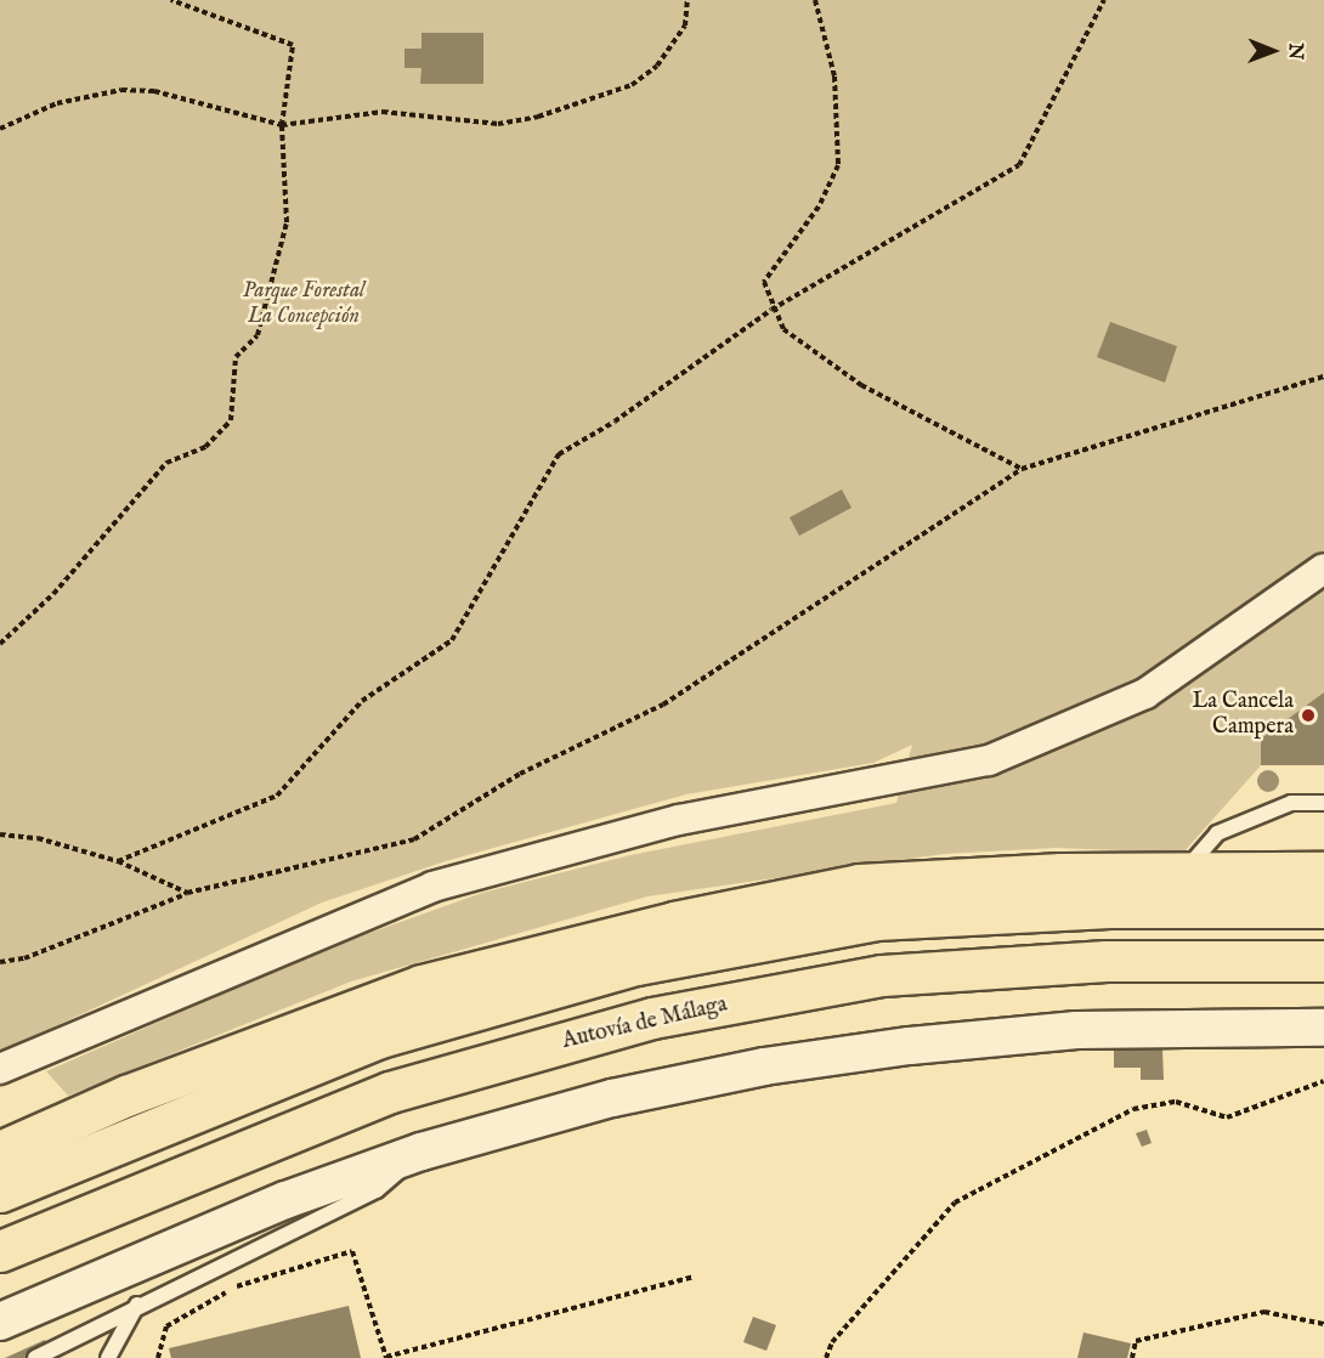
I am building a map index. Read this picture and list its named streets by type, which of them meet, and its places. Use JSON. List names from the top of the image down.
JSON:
{
  "streets": {
    "highway": ["Autovía de Málaga"]
  },
  "parks": ["Parque Forestal La Concepción"],
  "places": ["La Cancela Campera"],
  "north": "right"
}
